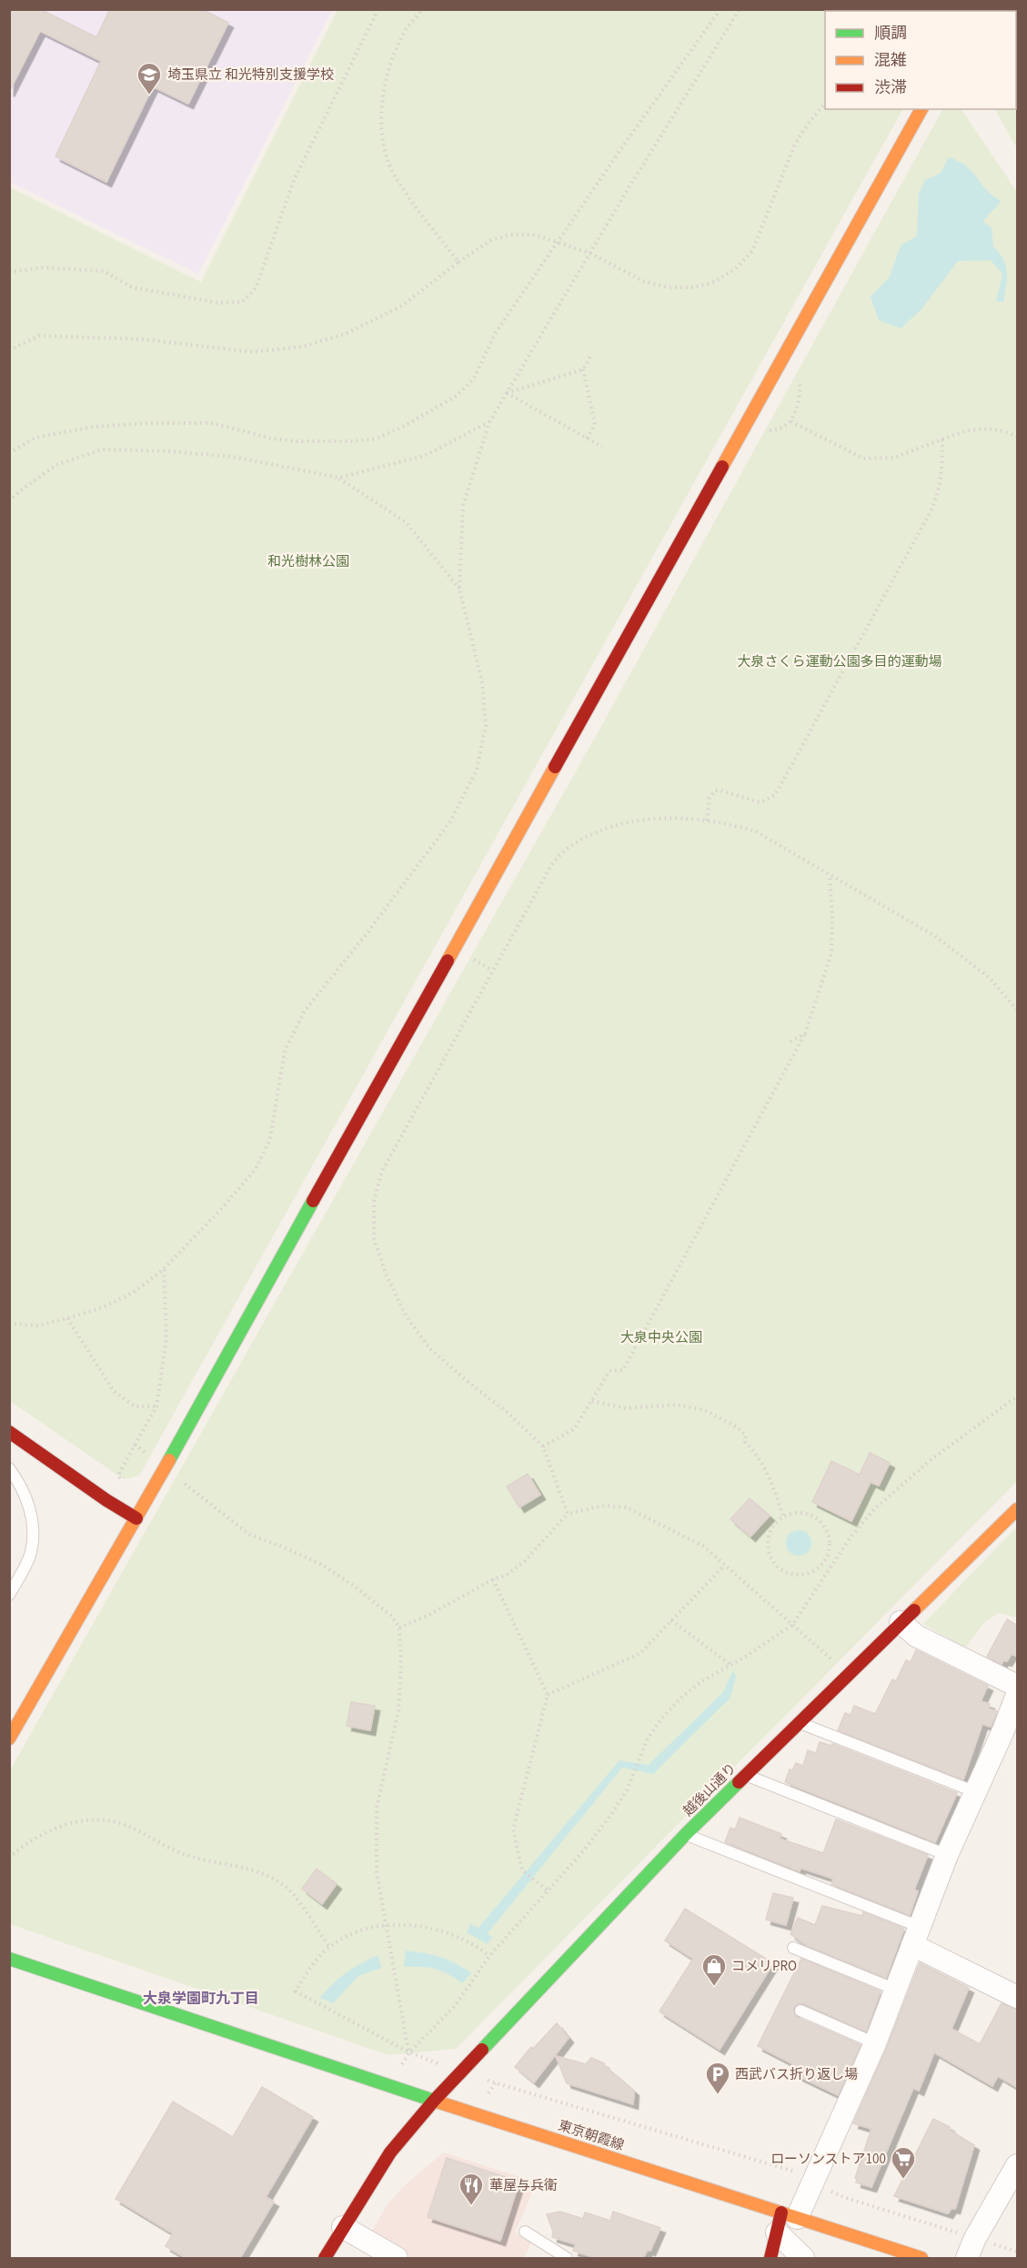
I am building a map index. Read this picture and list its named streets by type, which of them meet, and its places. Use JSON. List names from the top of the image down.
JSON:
{
  "streets": {
    "street": ["越後山通り", "東京朝霞線"]
  },
  "crossings": [
    ["越後山通り", "東京朝霞線"]
  ],
  "districts": ["大泉学園町九丁目"],
  "parks": ["和光樹林公園", "大泉さくら運動公園多目的運動場", "大泉中央公園"],
  "places": {
    "school or university": ["埼玉県立 和光特別支援学校"],
    "shop": ["コメリPRO"],
    "parking": ["西武バス折り返し場"],
    "supermarket": ["ローソンストア100"],
    "restaurant": ["華屋与兵衛"]
  },
  "legend": ["順調", "混雑", "渋滞"]
}
